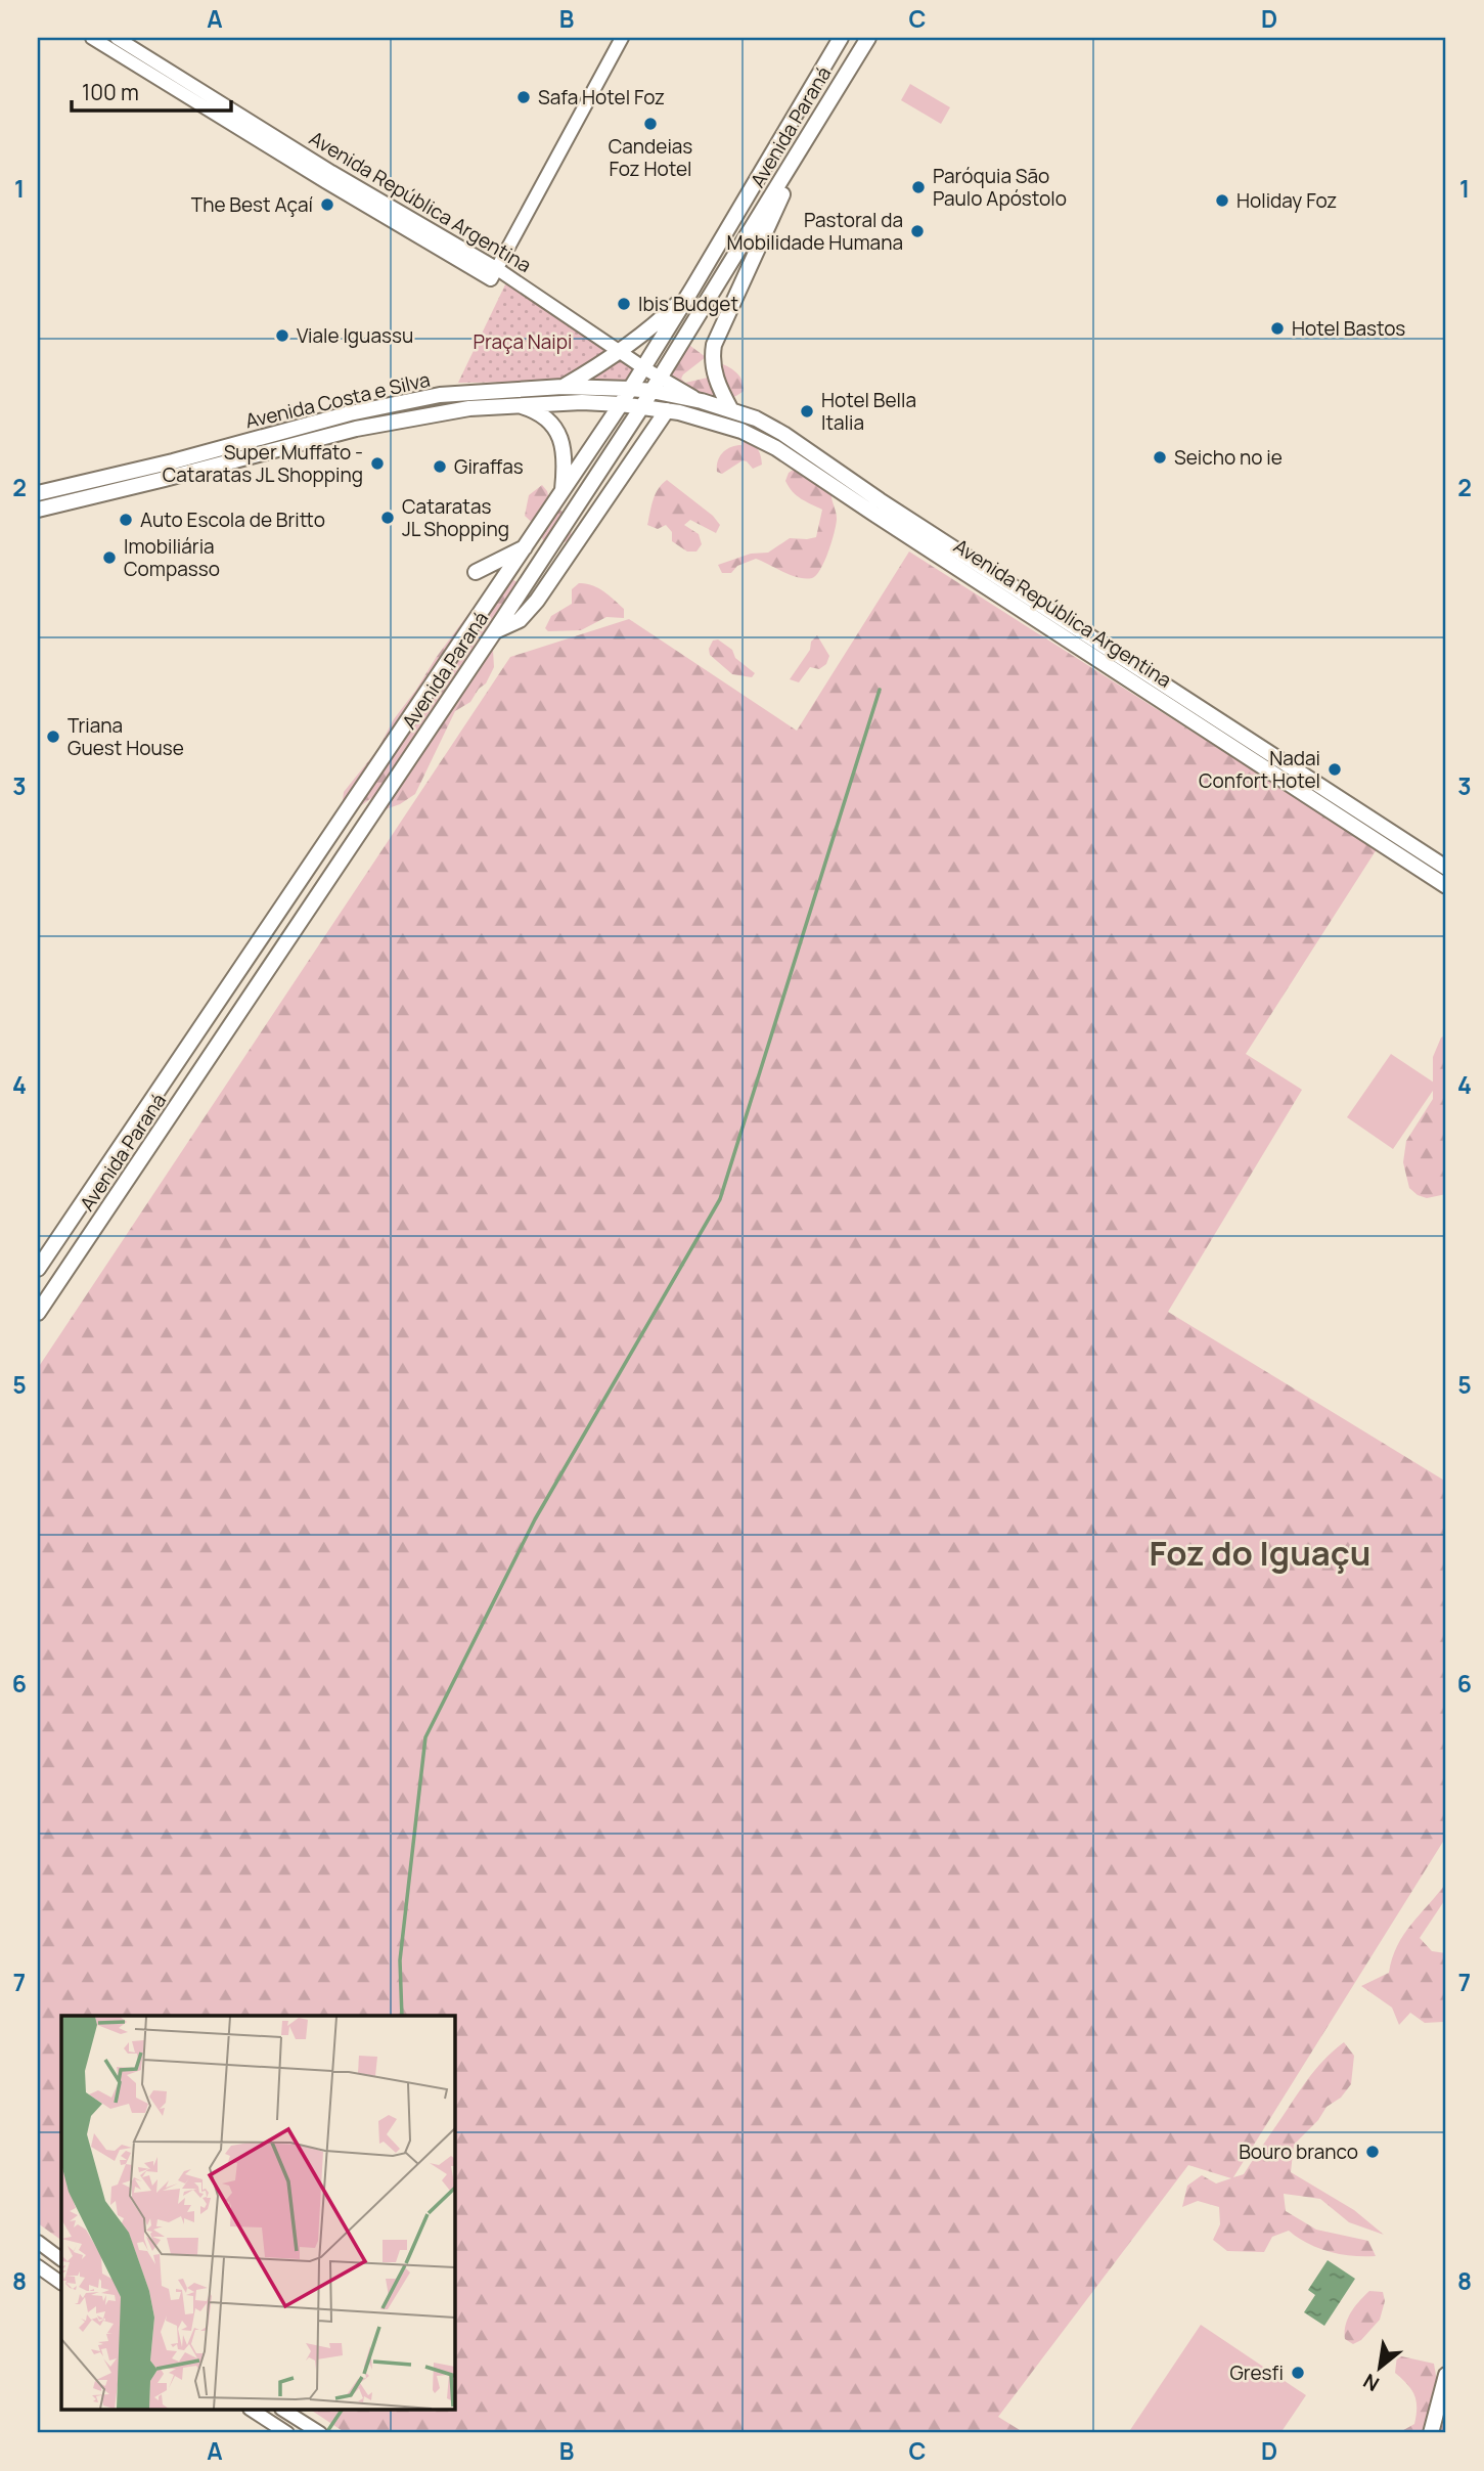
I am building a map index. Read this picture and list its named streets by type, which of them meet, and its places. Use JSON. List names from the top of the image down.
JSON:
{
  "streets": {
    "main road": ["Avenida Paraná", "Avenida República Argentina", "Avenida Costa e Silva"]
  },
  "crossings": [
    ["Avenida Paraná", "Avenida República Argentina"],
    ["Avenida Paraná", "Avenida Costa e Silva"],
    ["Avenida República Argentina", "Avenida Costa e Silva"]
  ],
  "districts": ["Foz do Iguaçu"],
  "parks": ["Praça Naipi"],
  "places": [
    "Safa Hotel Foz",
    "Candeias Foz Hotel",
    "Paróquia São Paulo Apóstolo",
    "Holiday Foz",
    "The Best Açaí",
    "Pastoral da Mobilidade Humana",
    "Ibis Budget",
    "Hotel Bastos",
    "Viale Iguassu",
    "Hotel Bella Italia",
    "Seicho no ie",
    "Super Muffato - Cataratas JL Shopping",
    "Giraffas",
    "Cataratas JL Shopping",
    "Auto Escola de Britto",
    "Imobiliária Compasso",
    "Triana Guest House",
    "Nadai Confort Hotel",
    "Bouro branco",
    "Gresfi"
  ],
  "scale_bar": "100 m",
  "north": "bottom left",
  "grid": {
    "columns": [
      "A",
      "B",
      "C",
      "D"
    ],
    "rows": [
      "1",
      "2",
      "3",
      "4",
      "5",
      "6",
      "7",
      "8"
    ]
  }
}
